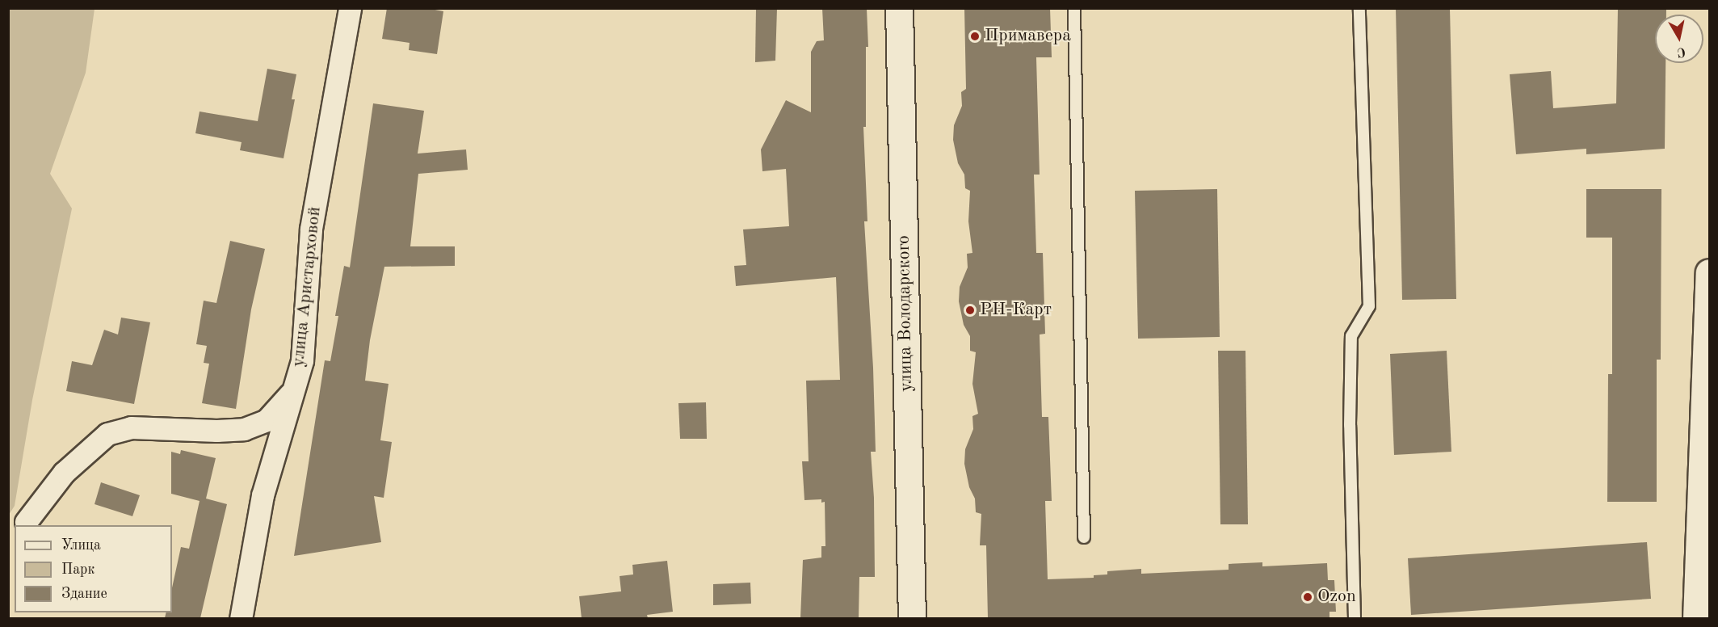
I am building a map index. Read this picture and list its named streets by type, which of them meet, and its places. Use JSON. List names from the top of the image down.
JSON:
{
  "streets": {
    "street": ["улица Аристарховой", "улица Володарского"]
  },
  "places": ["Примавера", "РН-Карт", "Ozon"],
  "legend": ["Улица", "Парк", "Здание"],
  "north": "bottom"
}
